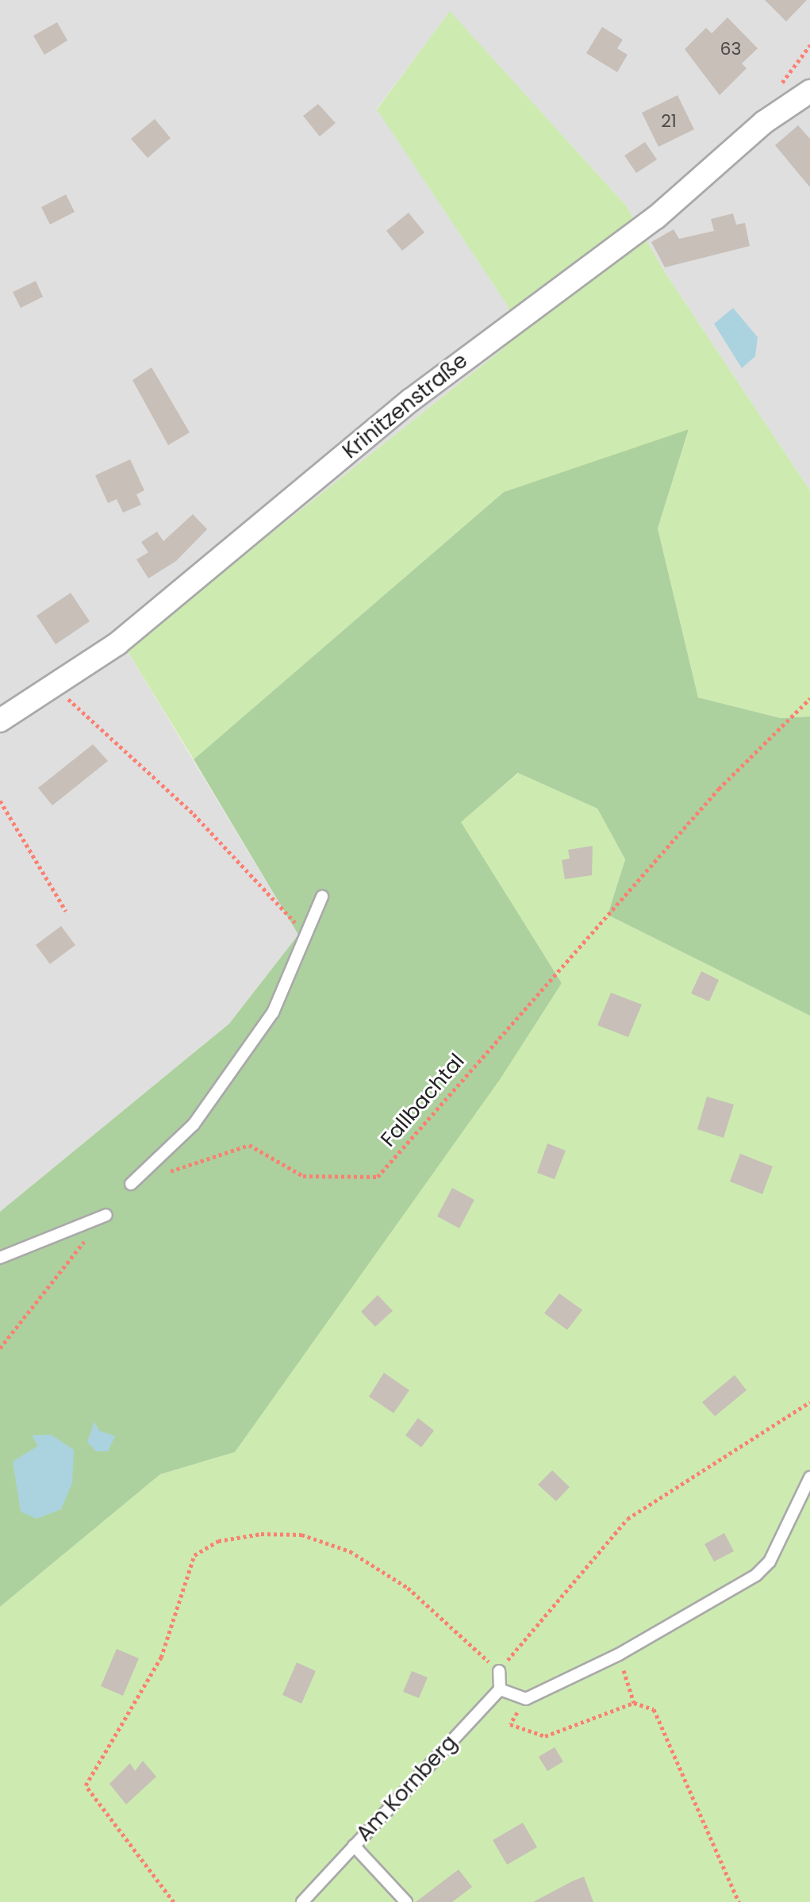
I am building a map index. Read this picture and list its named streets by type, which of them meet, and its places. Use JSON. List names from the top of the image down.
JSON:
{
  "streets": {
    "street": ["Krinitzenstraße"],
    "lane": ["Am Kornberg"],
    "path": ["Fallbachtal"]
  },
  "house_numbers": ["63", "21"]
}
